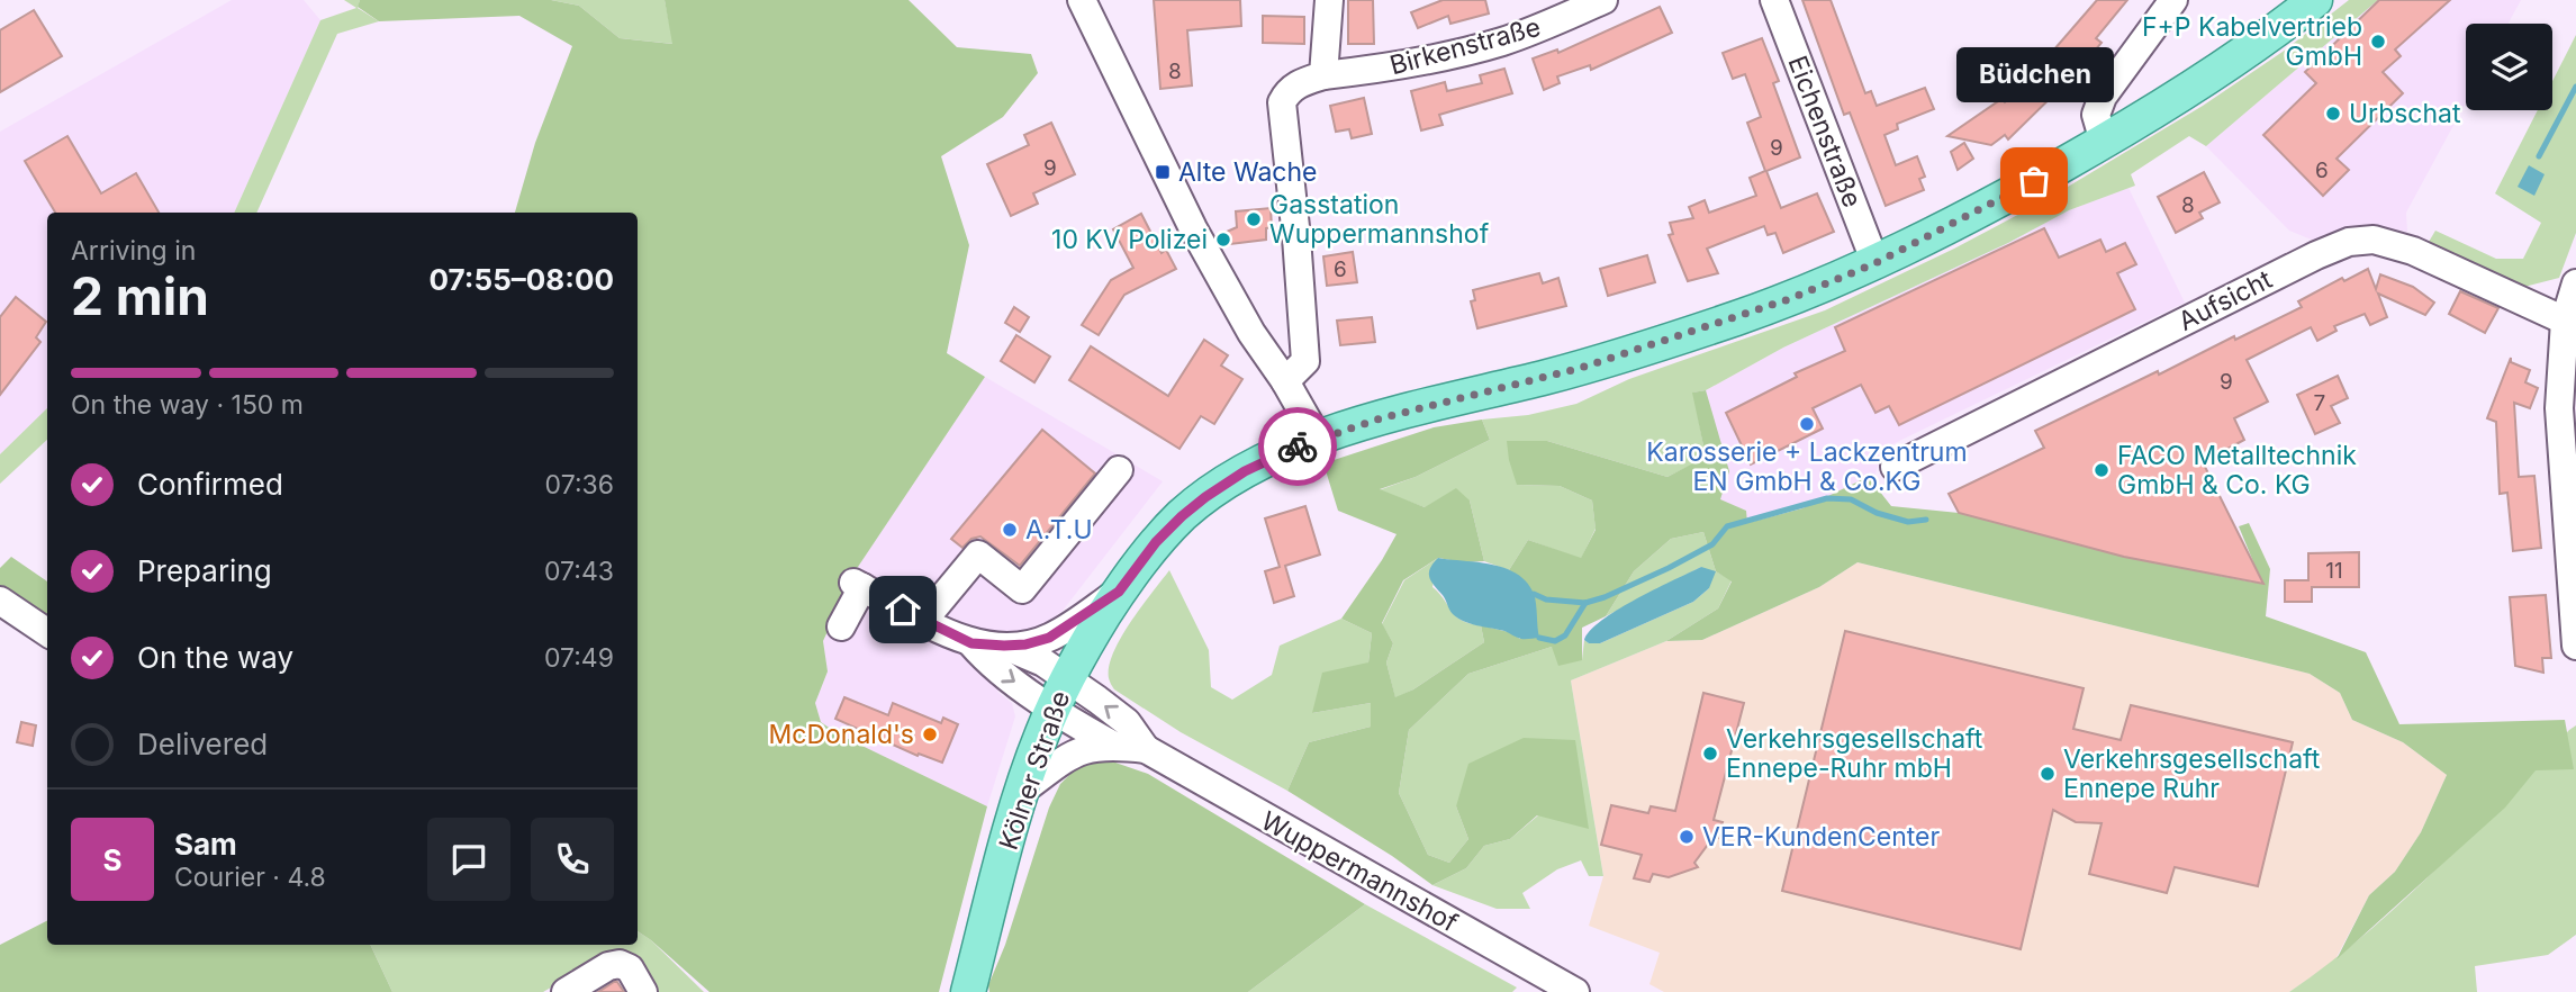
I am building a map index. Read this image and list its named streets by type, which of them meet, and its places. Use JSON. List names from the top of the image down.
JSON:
{
  "streets": {
    "main road": ["Kölner Straße"],
    "street": [
      "Birkenstraße",
      "Eichenstraße",
      "Aufsicht",
      "Wuppermannshof"
    ]
  },
  "crossings": [
    ["Eichenstraße", "Kölner Straße"],
    ["Kölner Straße", "Wuppermannshof"]
  ],
  "places": {
    "other": [
      "F+P Kabelvertrieb GmbH",
      "Urbschat",
      "Büdchen",
      "Gasstation Wuppermannshof",
      "10 KV Polizei",
      "Karosserie + Lackzentrum EN GmbH & Co.KG",
      "FACO Metalltechnik GmbH & Co. KG",
      "A.T.U",
      "McDonald's",
      "Verkehrsgesellschaft Ennepe-Ruhr mbH",
      "Verkehrsgesellschaft Ennepe Ruhr",
      "VER-KundenCenter"
    ],
    "transit": ["Alte Wache"]
  },
  "house_numbers": [
    "8",
    "9",
    "9",
    "6",
    "8",
    "6",
    "9",
    "7",
    "11"
  ],
  "page": {
    "bubble": "Büdchen",
    "heading": ["2 min", "Arriving in", "07:55–08:00"],
    "panel": ["Sam", "Courier · 4.8"],
    "bar": "On the way · 150 m",
    "list": [
      ["Confirmed", "07:36"],
      ["Preparing", "07:43"],
      ["On the way", "07:49"],
      "Delivered"
    ],
    "round": "S"
  }
}
